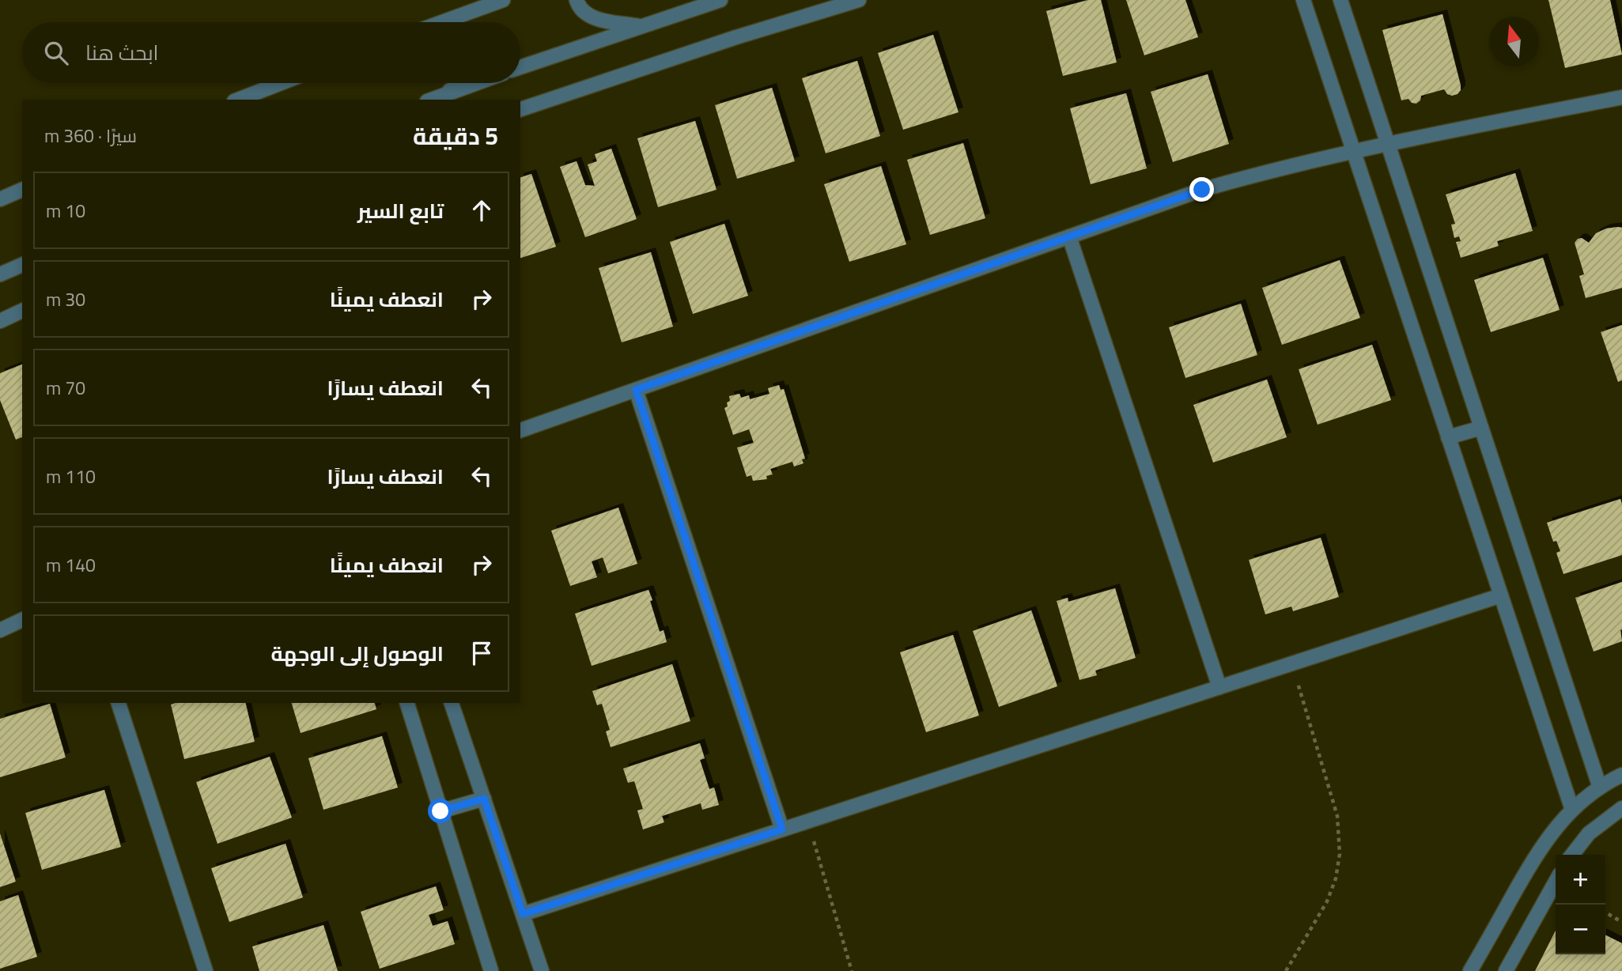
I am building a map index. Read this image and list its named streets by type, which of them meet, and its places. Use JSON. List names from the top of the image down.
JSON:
{
  "north": "top",
  "page": {
    "search": "ابحث هنا",
    "heading": ["5 دقيقة", "سيرًا · 360 m"],
    "list": [
      ["تابع السير", "10 m"],
      ["انعطف يمينًا", "30 m"],
      ["انعطف يسارًا", "70 m"],
      ["انعطف يسارًا", "110 m"],
      ["انعطف يمينًا", "140 m"],
      "الوصول إلى الوجهة"
    ],
    "map_buttons": ["+", "−"]
  }
}
